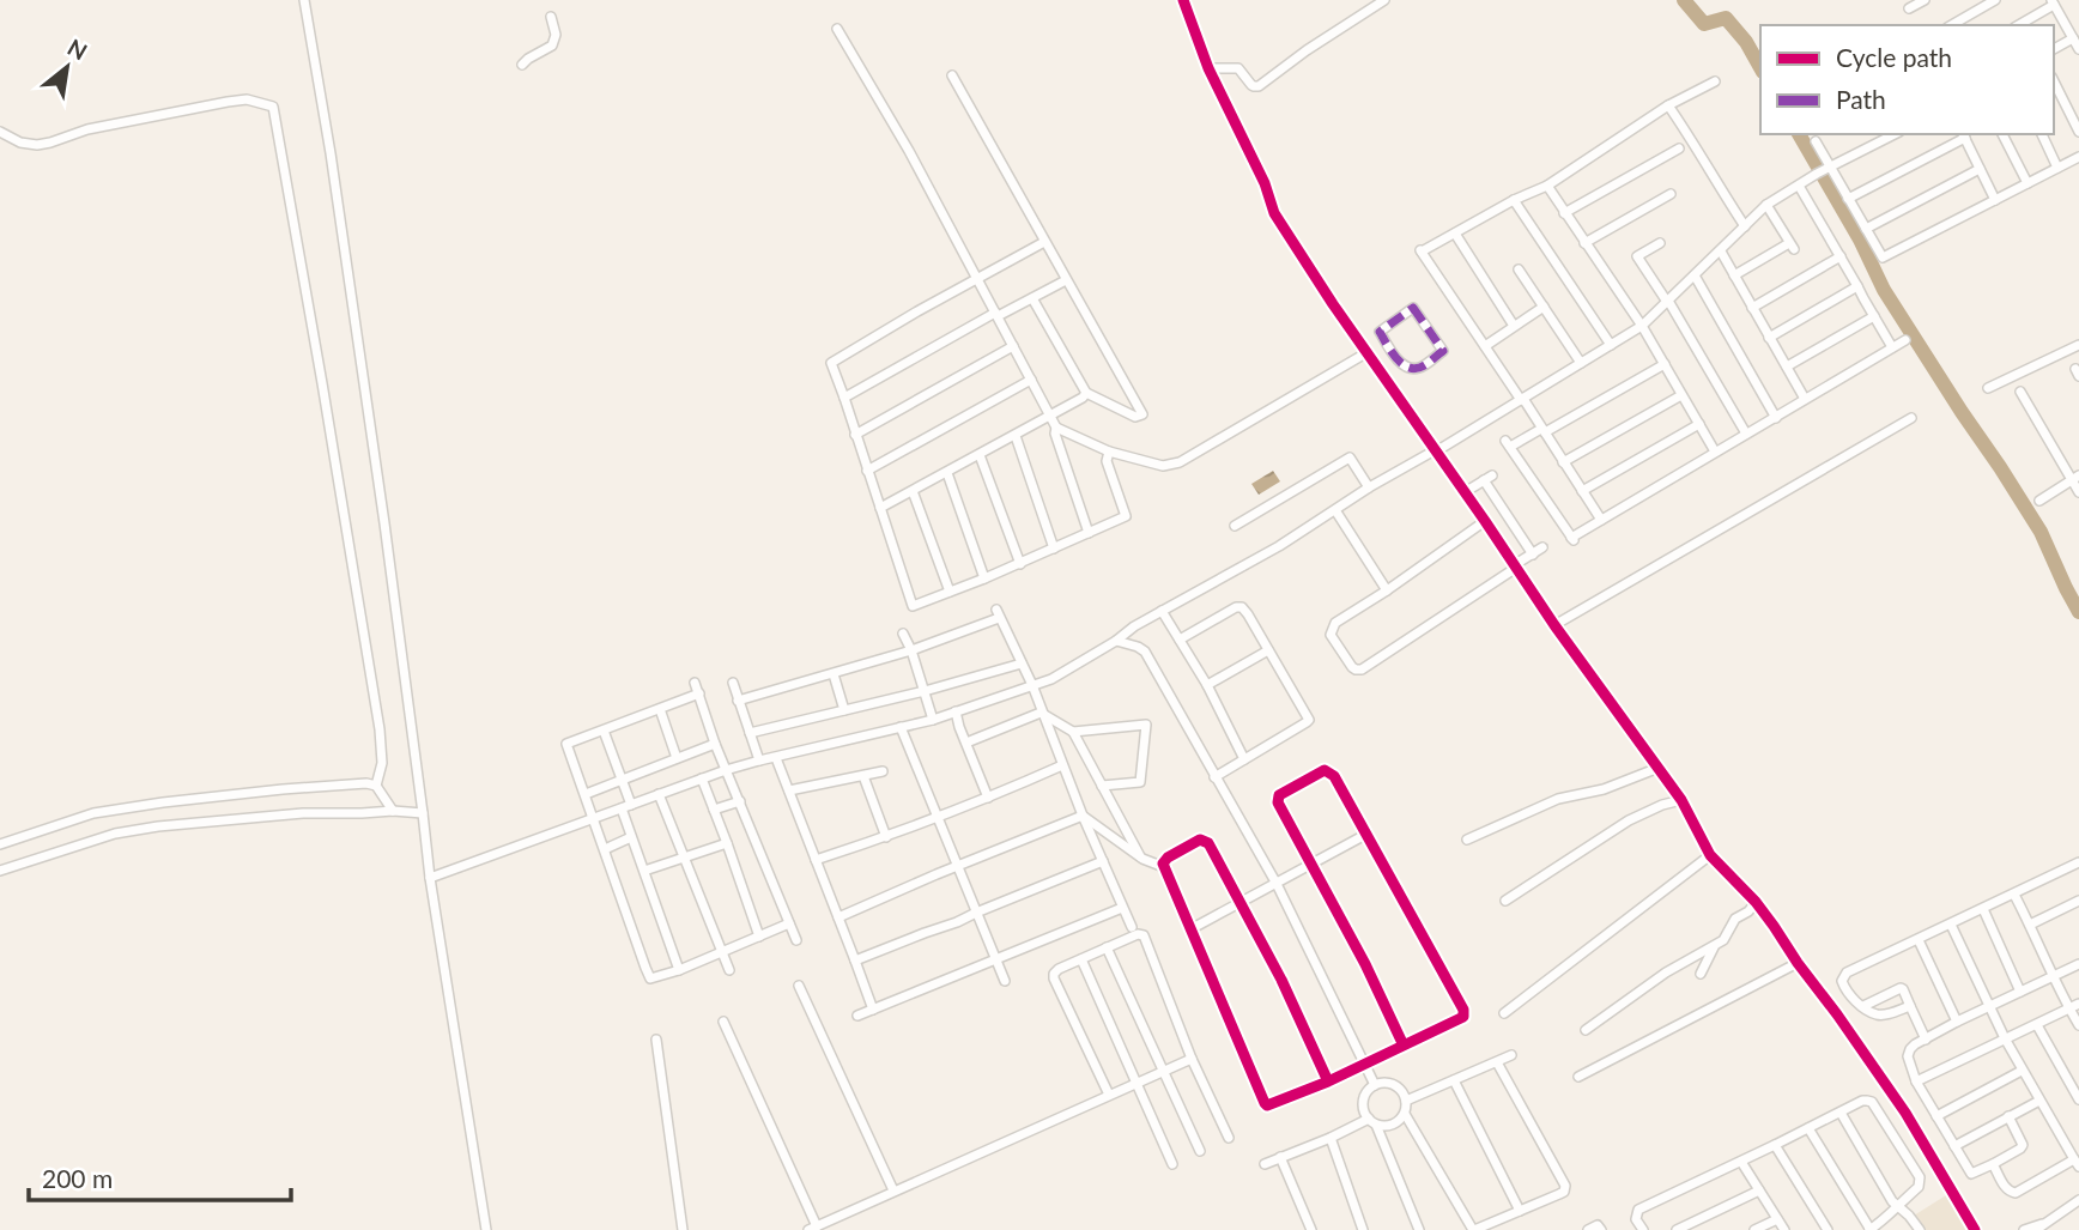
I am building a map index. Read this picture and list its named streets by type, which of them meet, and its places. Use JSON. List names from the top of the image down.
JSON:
{
  "legend": ["Cycle path", "Path"],
  "scale_bar": "200 m",
  "north": "top right"
}
